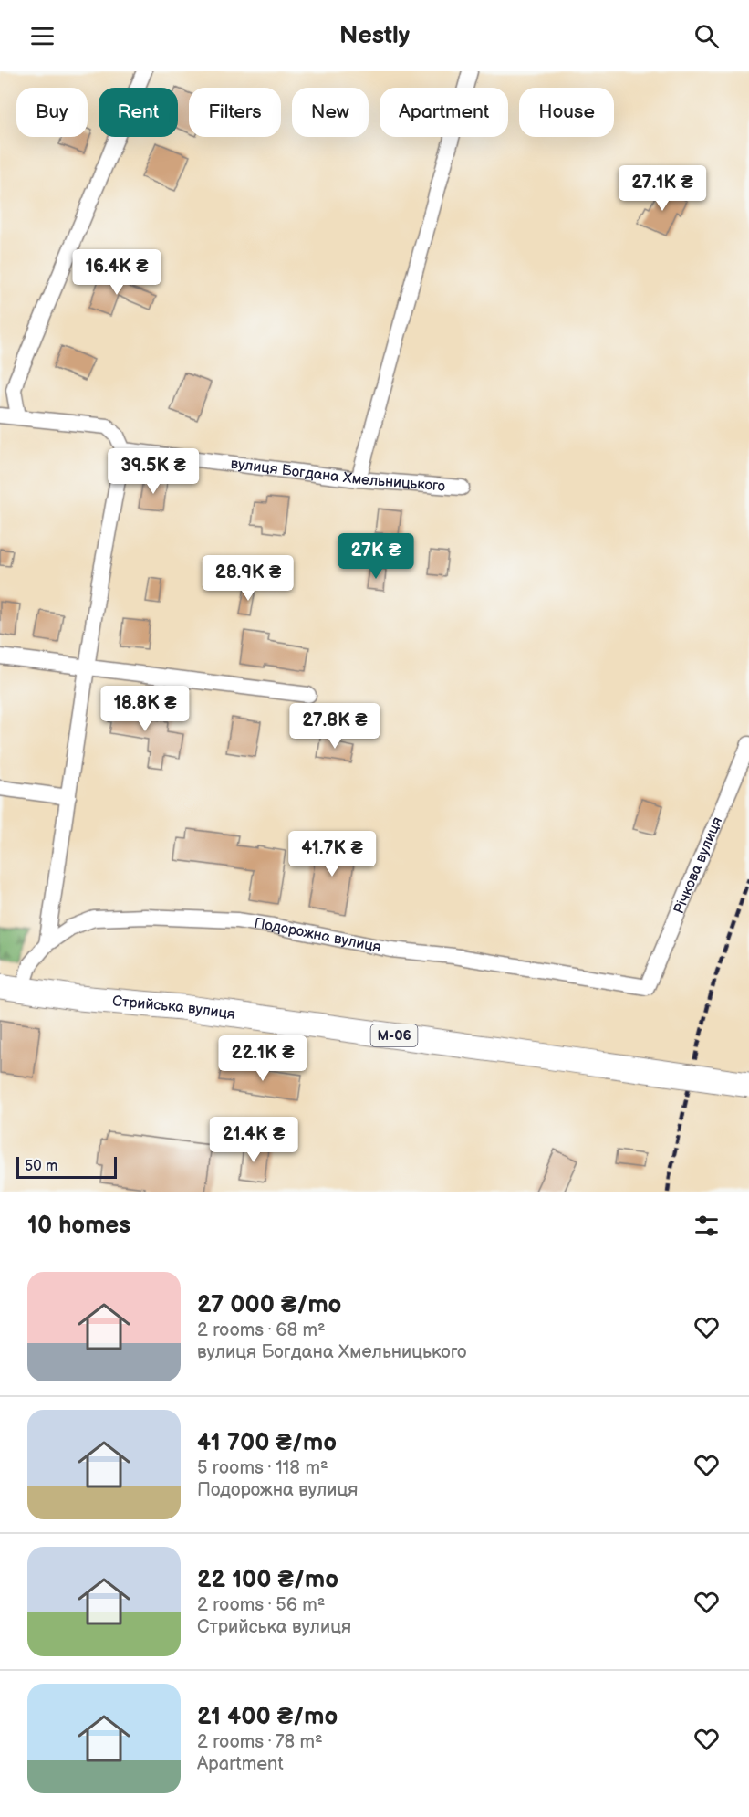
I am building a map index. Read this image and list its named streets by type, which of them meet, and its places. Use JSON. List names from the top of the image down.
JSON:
{
  "streets": {
    "highway": ["Стрийська вулиця", "М-06"],
    "street": ["вулиця Богдана Хмельницького", "Річкова вулиця", "Подорожна вулиця"]
  },
  "crossings": [
    ["Річкова вулиця", "Подорожна вулиця"],
    ["Подорожна вулиця", "Стрийська вулиця"]
  ],
  "scale_bar": "50 m",
  "page": {
    "header": "Nestly",
    "chip": [
      "Buy",
      "Rent",
      "Filters",
      "New",
      "Apartment",
      "House"
    ],
    "price": [
      "27.1K ₴",
      "16.4K ₴",
      "39.5K ₴",
      "27K ₴",
      "28.9K ₴",
      "18.8K ₴",
      "27.8K ₴",
      "41.7K ₴",
      "22.1K ₴",
      "21.4K ₴"
    ],
    "scale": "50 m",
    "heading": "10 homes",
    "list": [
      {
        "name": "27 000 ₴/mo",
        "note": "2 rooms · 68 m² · вулиця Богдана Хмельницького"
      },
      {
        "name": "41 700 ₴/mo",
        "note": "5 rooms · 118 m² · Подорожна вулиця"
      },
      {
        "name": "22 100 ₴/mo",
        "note": "2 rooms · 56 m² · Стрийська вулиця"
      },
      {
        "name": "21 400 ₴/mo",
        "note": "2 rooms · 78 m² · Apartment"
      }
    ]
  }
}
